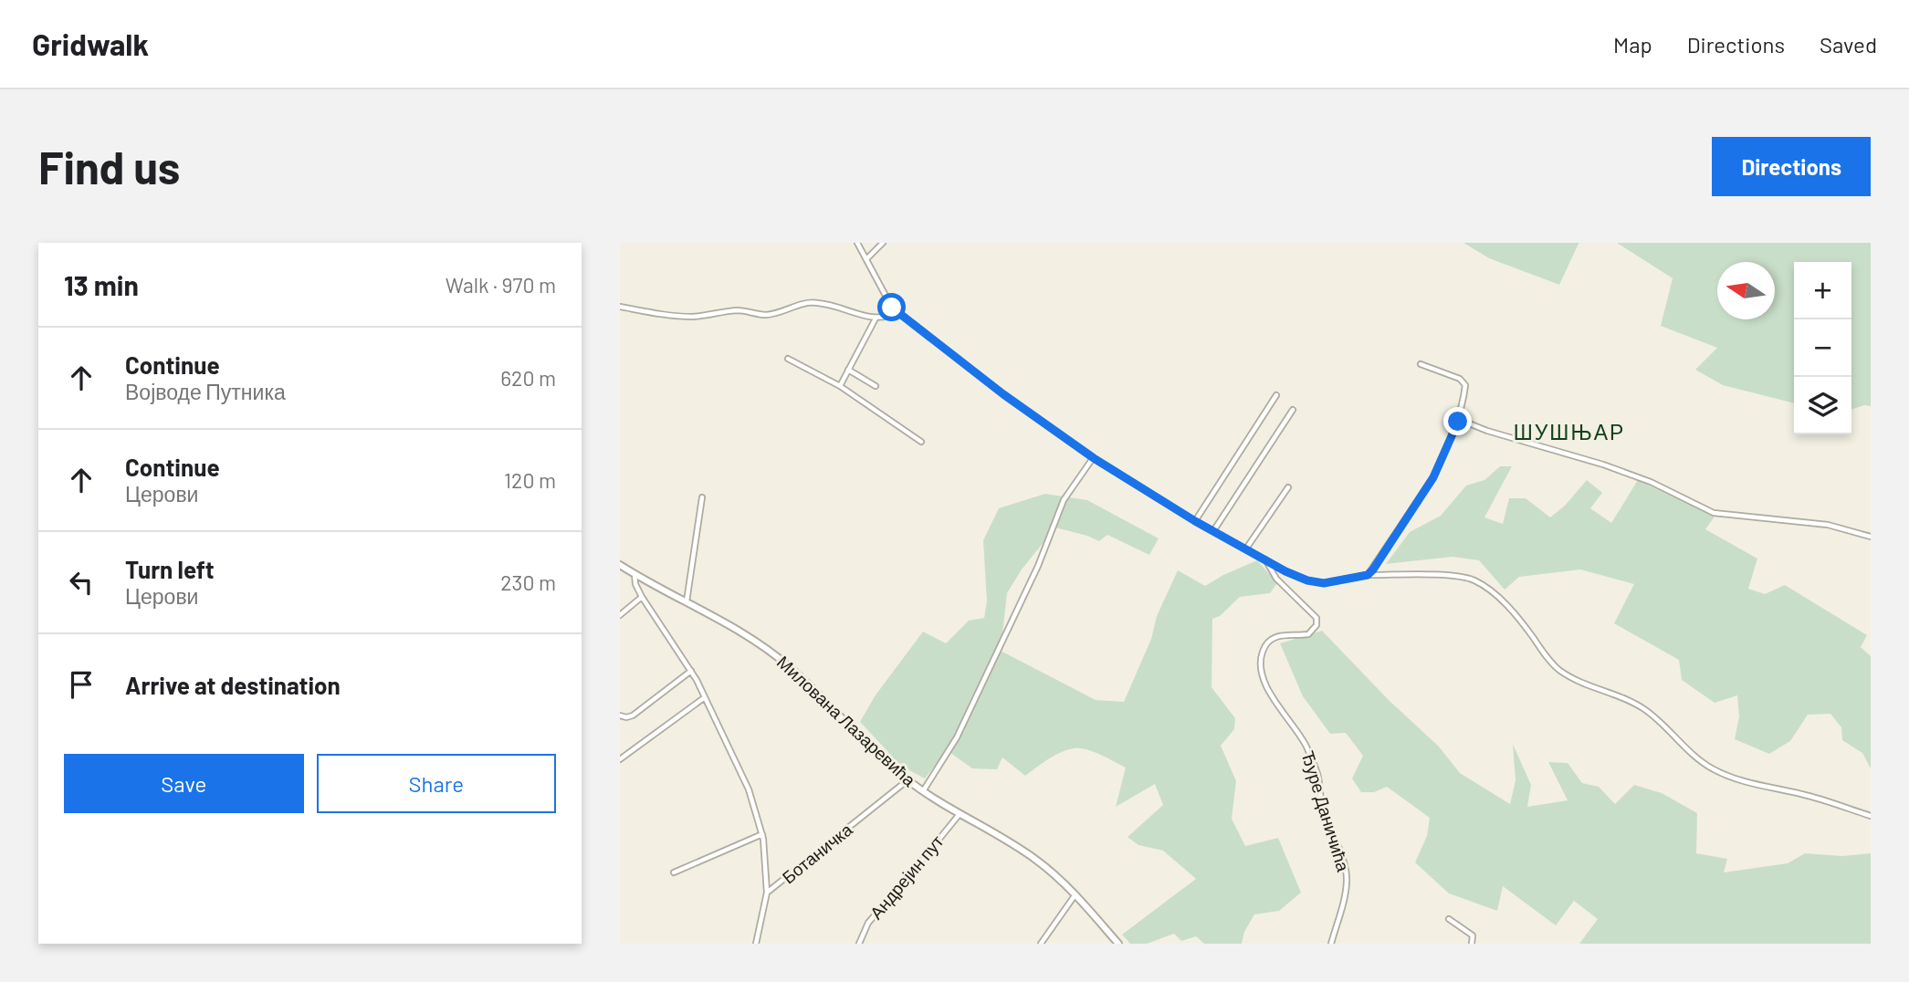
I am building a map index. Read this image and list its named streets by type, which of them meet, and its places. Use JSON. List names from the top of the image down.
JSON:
{
  "streets": {
    "street": [
      "Милована Лазаревића",
      "Ђуре Даничића",
      "Ботаничка",
      "Андрејин пут"
    ]
  },
  "crossings": [
    ["Милована Лазаревића", "Ботаничка"],
    ["Милована Лазаревића", "Андрејин пут"]
  ],
  "districts": ["ШУШЊАР"],
  "north": "left",
  "page": {
    "header": "Gridwalk",
    "nav": ["Map", "Directions", "Saved"],
    "buttons": [
      "Directions",
      ["Save", "Share"]
    ],
    "title": "Find us",
    "heading": ["13 min", "Walk · 970 m"],
    "map_buttons": ["+", "−"],
    "list": [
      ["Continue", "Војводе Путника", "620 m"],
      ["Continue", "Церови", "120 m"],
      ["Turn left", "Церови", "230 m"],
      "Arrive at destination"
    ]
  }
}
